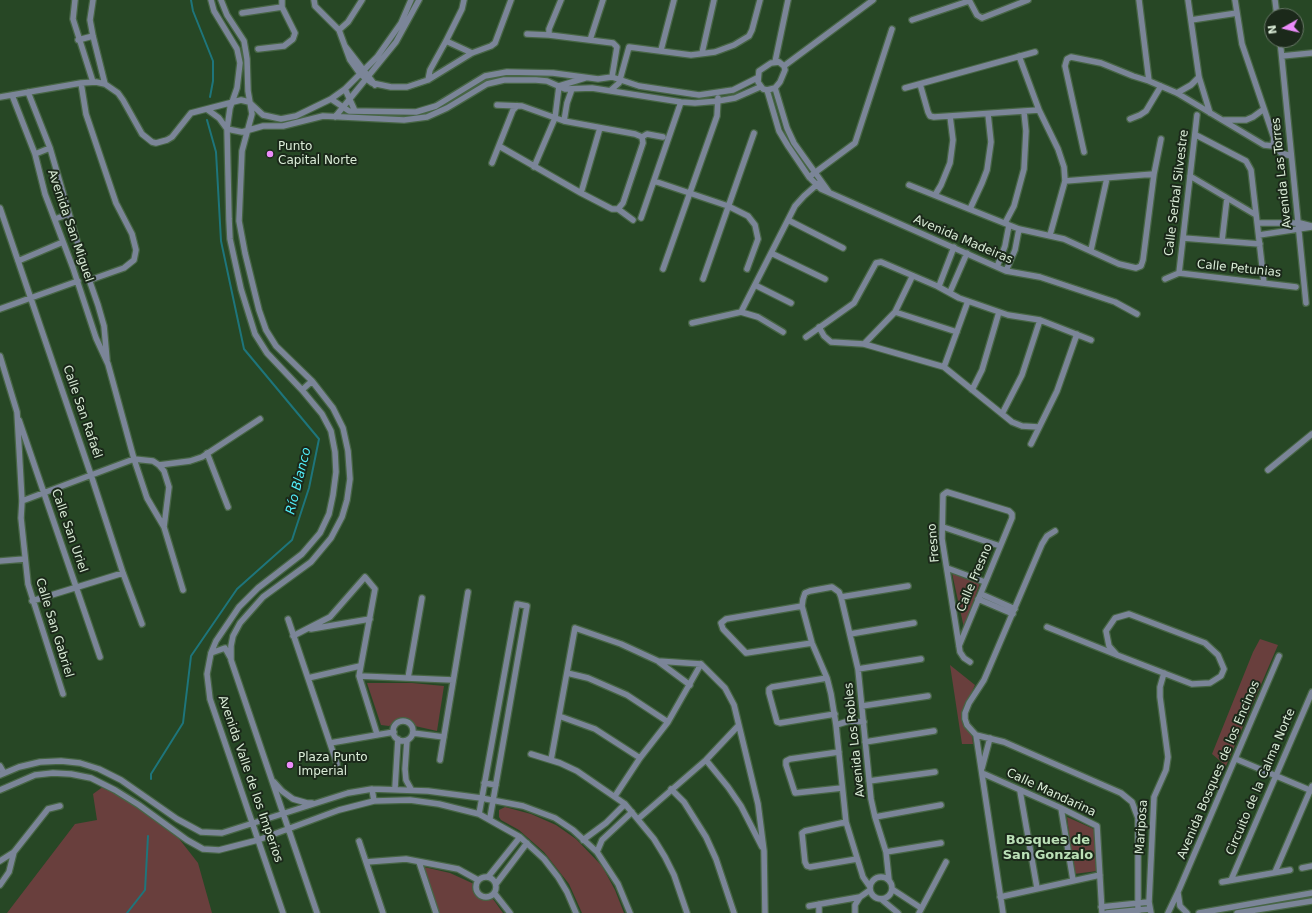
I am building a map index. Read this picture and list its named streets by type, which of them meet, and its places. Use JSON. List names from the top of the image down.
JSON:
{
  "streets": {
    "street": [
      "Avenida Las Torres",
      "Calle Serbal Silvestre",
      "Avenida San Miguel",
      "Avenida Madeiras",
      "Calle Petunias",
      "Calle San Rafaél",
      "Calle San Uriel",
      "Fresno",
      "Calle Fresno",
      "Calle San Gabriel",
      "Avenida Los Robles",
      "Avenida Bosques de los Encinos",
      "Avenida Valle de los Imperios",
      "Circuito de la Calma Norte",
      "Calle Mandarina",
      "Mariposa"
    ]
  },
  "crossings": [
    ["Calle Serbal Silvestre", "Calle Petunias"],
    ["Calle San Uriel", "Calle San Gabriel"],
    ["Fresno", "Calle Fresno"]
  ],
  "districts": ["Bosques de San Gonzalo"],
  "water": ["Río Blanco"],
  "places": ["Punto Capital Norte", "Plaza Punto Imperial"],
  "north": "left"
}
